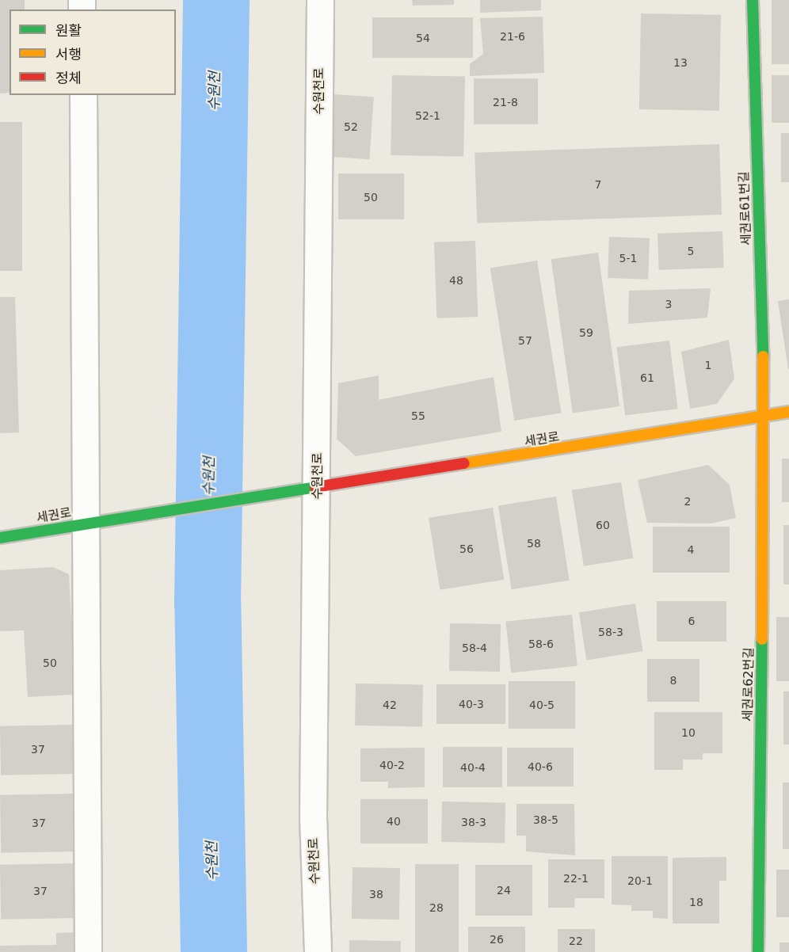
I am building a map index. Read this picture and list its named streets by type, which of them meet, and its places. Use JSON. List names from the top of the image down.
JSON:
{
  "streets": {
    "street": [
      "수원천로",
      "세권로61번길",
      "세권로",
      "세권로62번길"
    ]
  },
  "crossings": [
    ["수원천로", "세권로"],
    ["세권로61번길", "세권로"],
    ["세권로61번길", "세권로62번길"],
    ["세권로", "세권로62번길"]
  ],
  "water": ["수원천"],
  "house_numbers": [
    "21-6",
    "54",
    "13",
    "21-8",
    "52-1",
    "52",
    "7",
    "50",
    "5",
    "5-1",
    "48",
    "3",
    "59",
    "57",
    "1",
    "61",
    "55",
    "2",
    "60",
    "58",
    "56",
    "4",
    "6",
    "58-3",
    "58-6",
    "58-4",
    "50",
    "8",
    "40-3",
    "42",
    "40-5",
    "10",
    "37",
    "40-2",
    "40-6",
    "40-4",
    "38-5",
    "40",
    "38-3",
    "37",
    "22-1",
    "20-1",
    "24",
    "37",
    "38",
    "18",
    "28",
    "26",
    "22"
  ],
  "legend": ["원활", "서행", "정체"]
}
